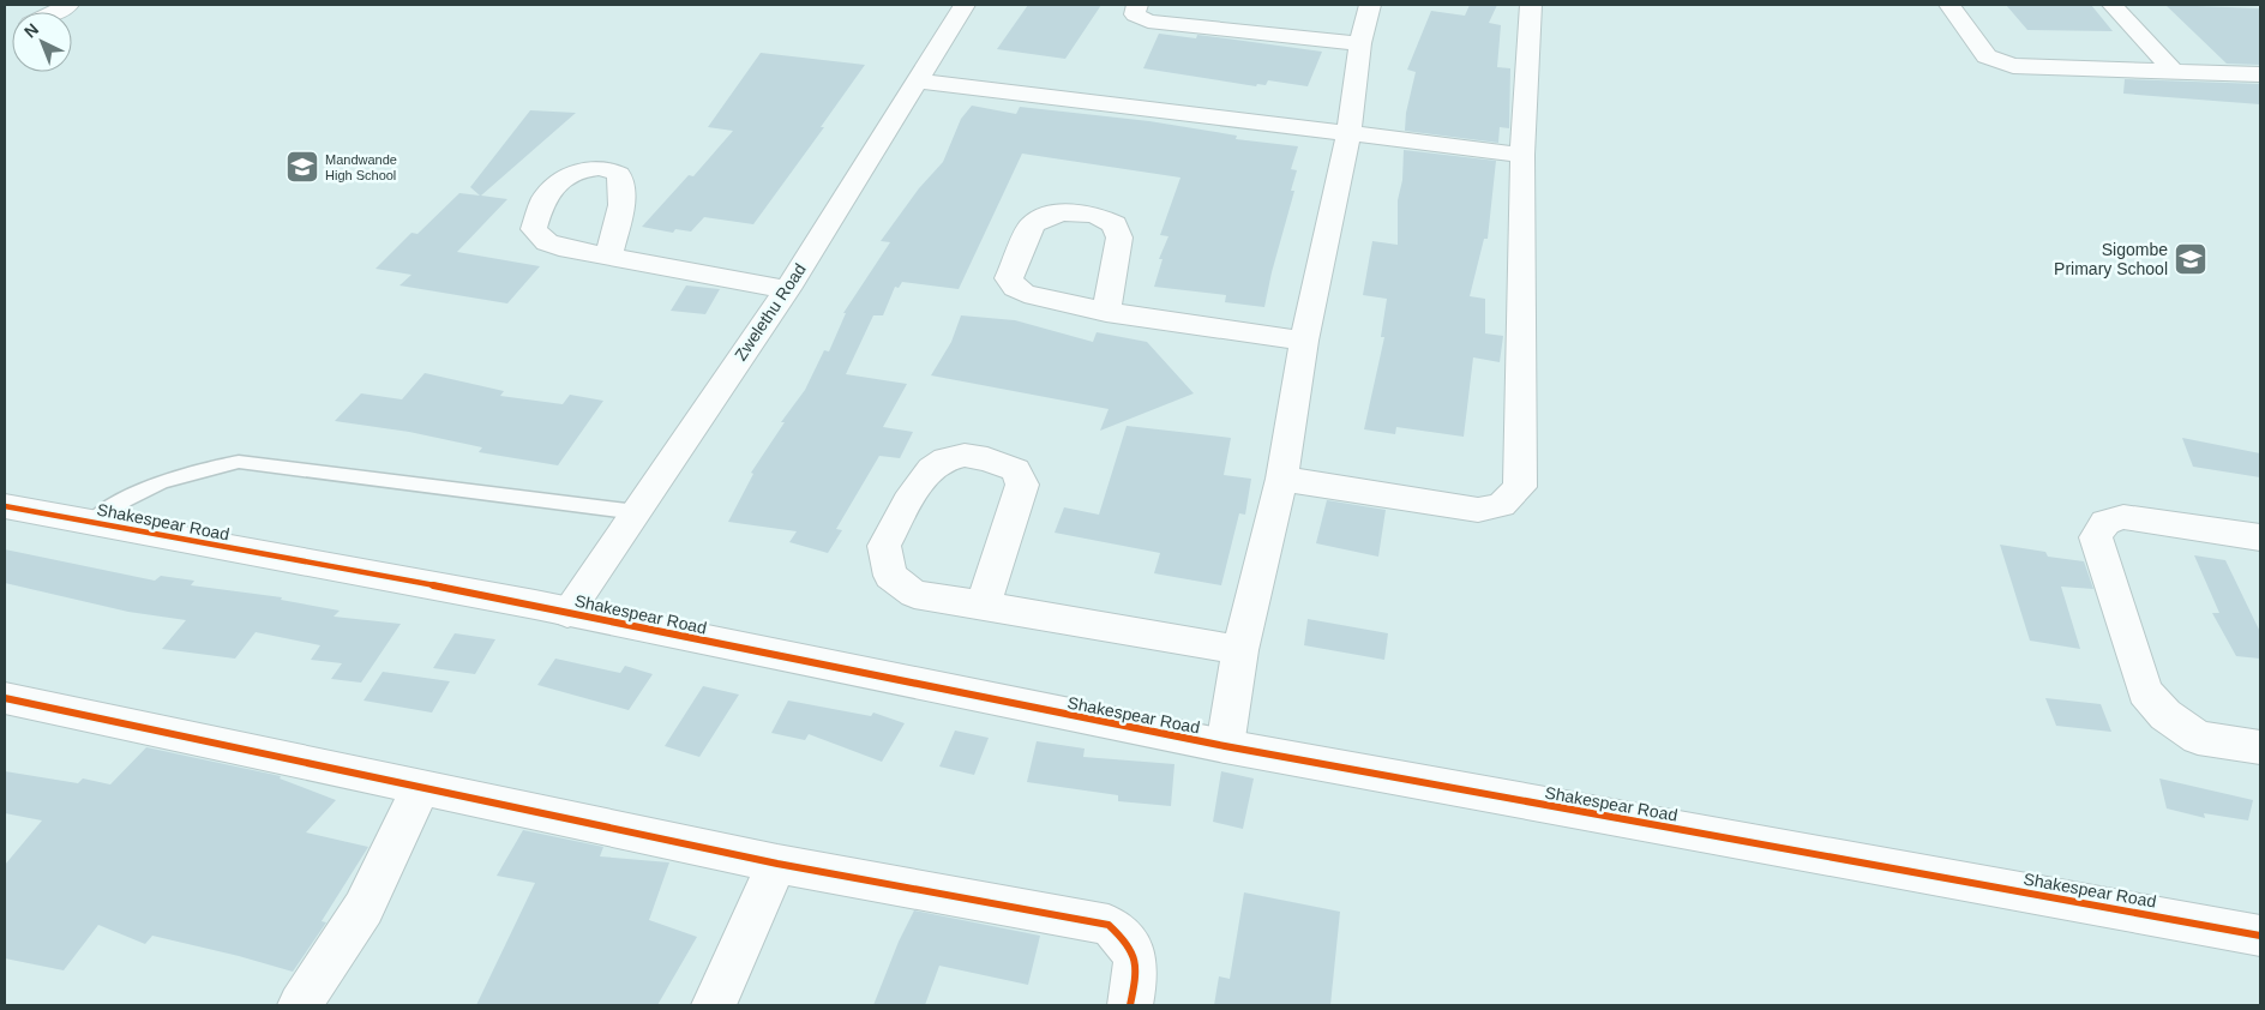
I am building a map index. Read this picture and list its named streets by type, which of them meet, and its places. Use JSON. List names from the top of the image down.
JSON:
{
  "streets": {
    "street": ["Zwelethu Road", "Shakespear Road"]
  },
  "crossings": [
    ["Zwelethu Road", "Shakespear Road"]
  ],
  "places": {
    "school or university": ["Mandwande High School", "Sigombe Primary School"]
  },
  "north": "top left"
}
